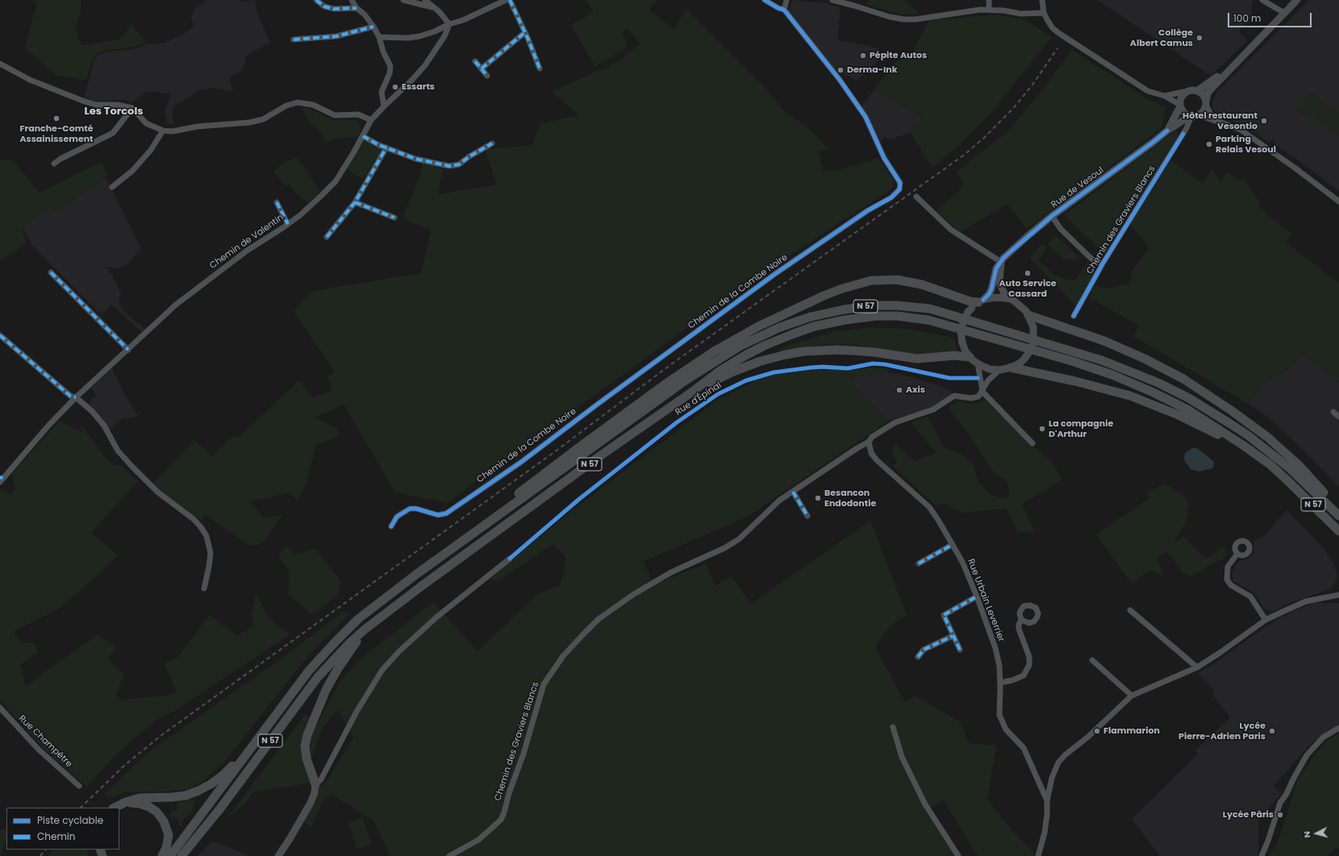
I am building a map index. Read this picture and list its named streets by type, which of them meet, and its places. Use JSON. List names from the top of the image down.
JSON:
{
  "streets": {
    "highway": ["N 57"],
    "main road": ["Rue de Vesoul"],
    "street": [
      "Chemin des Graviers Blancs",
      "Chemin de Valentin",
      "Chemin de la Combe Noire",
      "Rue Urbain Leverrier",
      "Rue Champêtre"
    ],
    "cycle path": ["Rue d'Épinal"]
  },
  "crossings": [
    ["Rue de Vesoul", "Chemin des Graviers Blancs"],
    ["Chemin des Graviers Blancs", "Rue Urbain Leverrier"]
  ],
  "districts": ["Les Torcols"],
  "places": [
    "Collège Albert Camus",
    "Pépite Autos",
    "Derma-Ink",
    "Essarts",
    "Franche-Comté Assainissement",
    "Hôtel restaurant Vesontio",
    "Parking Relais Vesoul",
    "Auto Service Cassard",
    "Axis",
    "La compagnie D'Arthur",
    "Besancon Endodontie",
    "Flammarion",
    "Lycée Pierre-Adrien Paris",
    "Lycée Pâris"
  ],
  "legend": ["Piste cyclable", "Chemin"],
  "scale_bar": "100 m",
  "north": "left"
}
